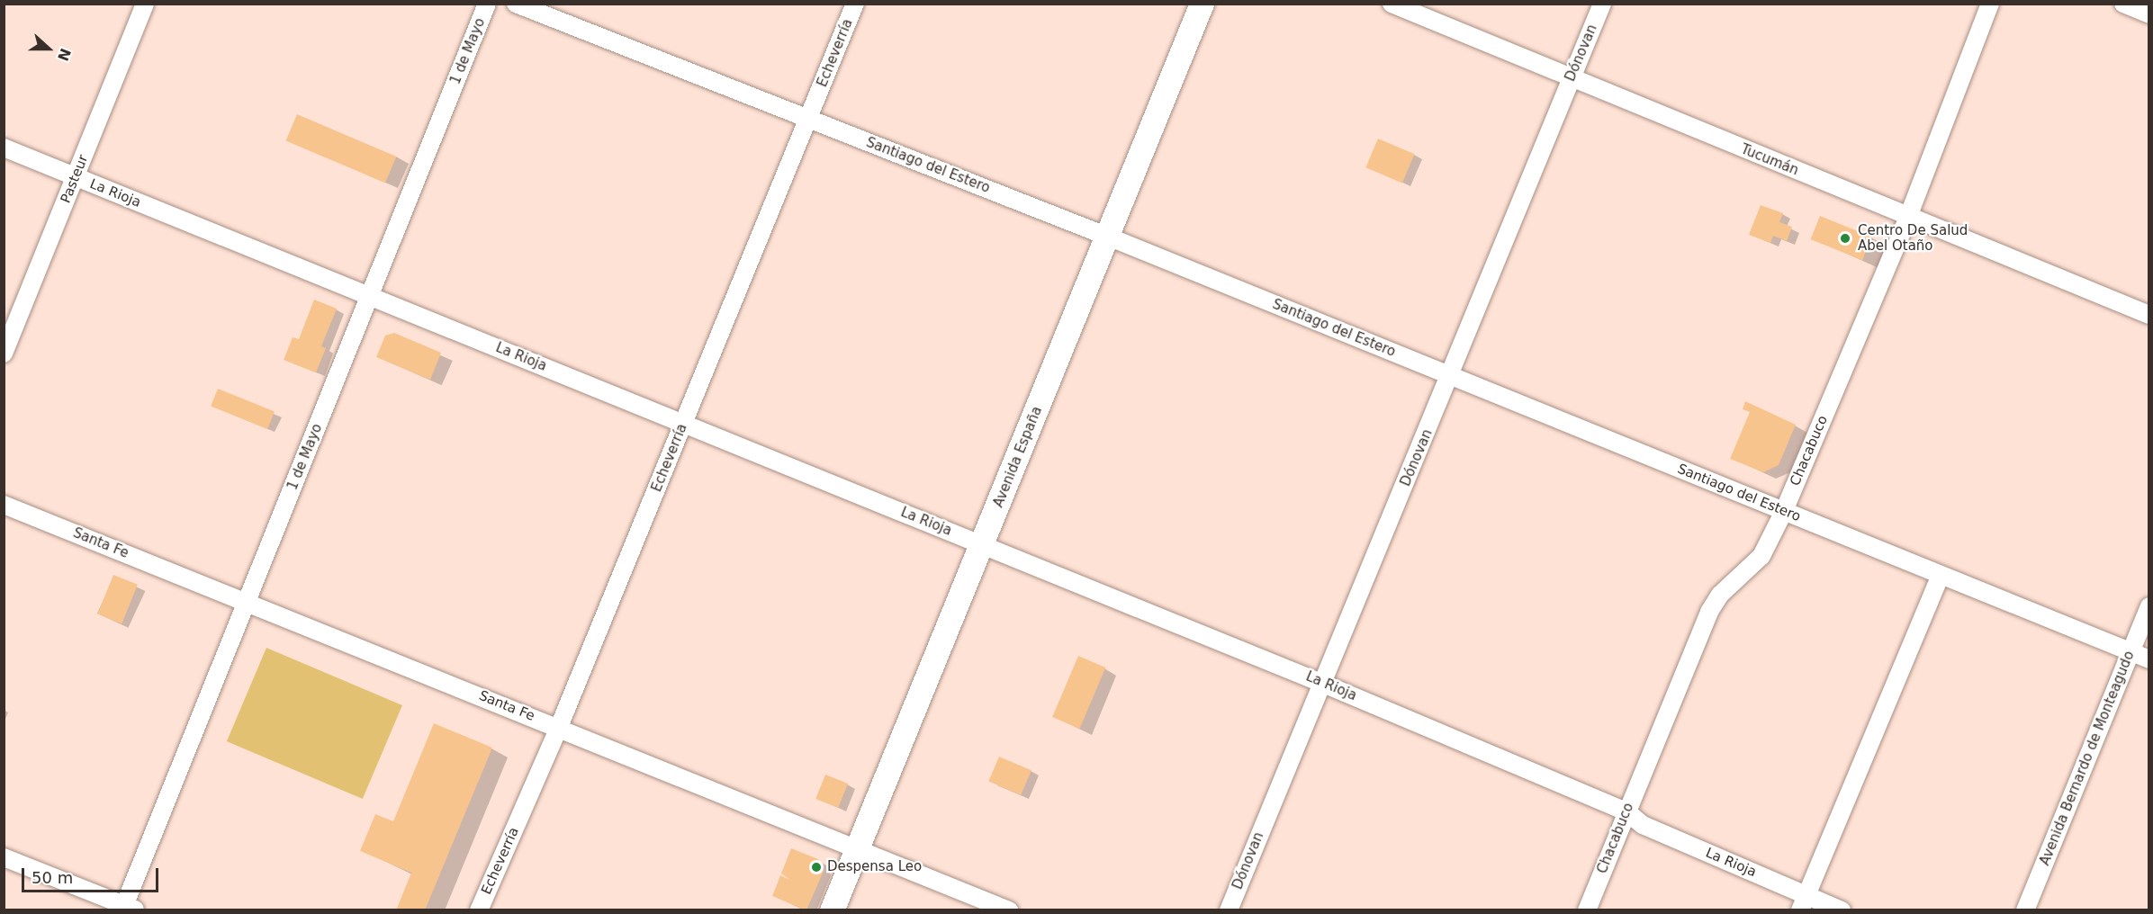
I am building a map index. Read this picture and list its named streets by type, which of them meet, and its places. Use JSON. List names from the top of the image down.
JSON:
{
  "streets": {
    "street": [
      "1 de Mayo",
      "Echeverría",
      "Dónovan",
      "Tucumán",
      "Santiago del Estero",
      "Pasteur",
      "La Rioja",
      "Chacabuco",
      "Avenida España",
      "Santa Fe",
      "Avenida Bernardo de Monteagudo"
    ]
  },
  "crossings": [
    ["1 de Mayo", "La Rioja"],
    ["1 de Mayo", "Santa Fe"],
    ["Echeverría", "Santiago del Estero"],
    ["Echeverría", "La Rioja"],
    ["Echeverría", "Santa Fe"],
    ["Dónovan", "Tucumán"],
    ["Dónovan", "Santiago del Estero"],
    ["Dónovan", "La Rioja"],
    ["Tucumán", "Chacabuco"],
    ["Santiago del Estero", "Chacabuco"],
    ["Santiago del Estero", "Avenida España"],
    ["Santiago del Estero", "Avenida Bernardo de Monteagudo"],
    ["Pasteur", "La Rioja"],
    ["La Rioja", "Chacabuco"],
    ["La Rioja", "Avenida España"],
    ["Avenida España", "Santa Fe"]
  ],
  "places": ["Centro De Salud Abel Otaño", "Despensa Leo"],
  "scale_bar": "50 m",
  "north": "right"
}
